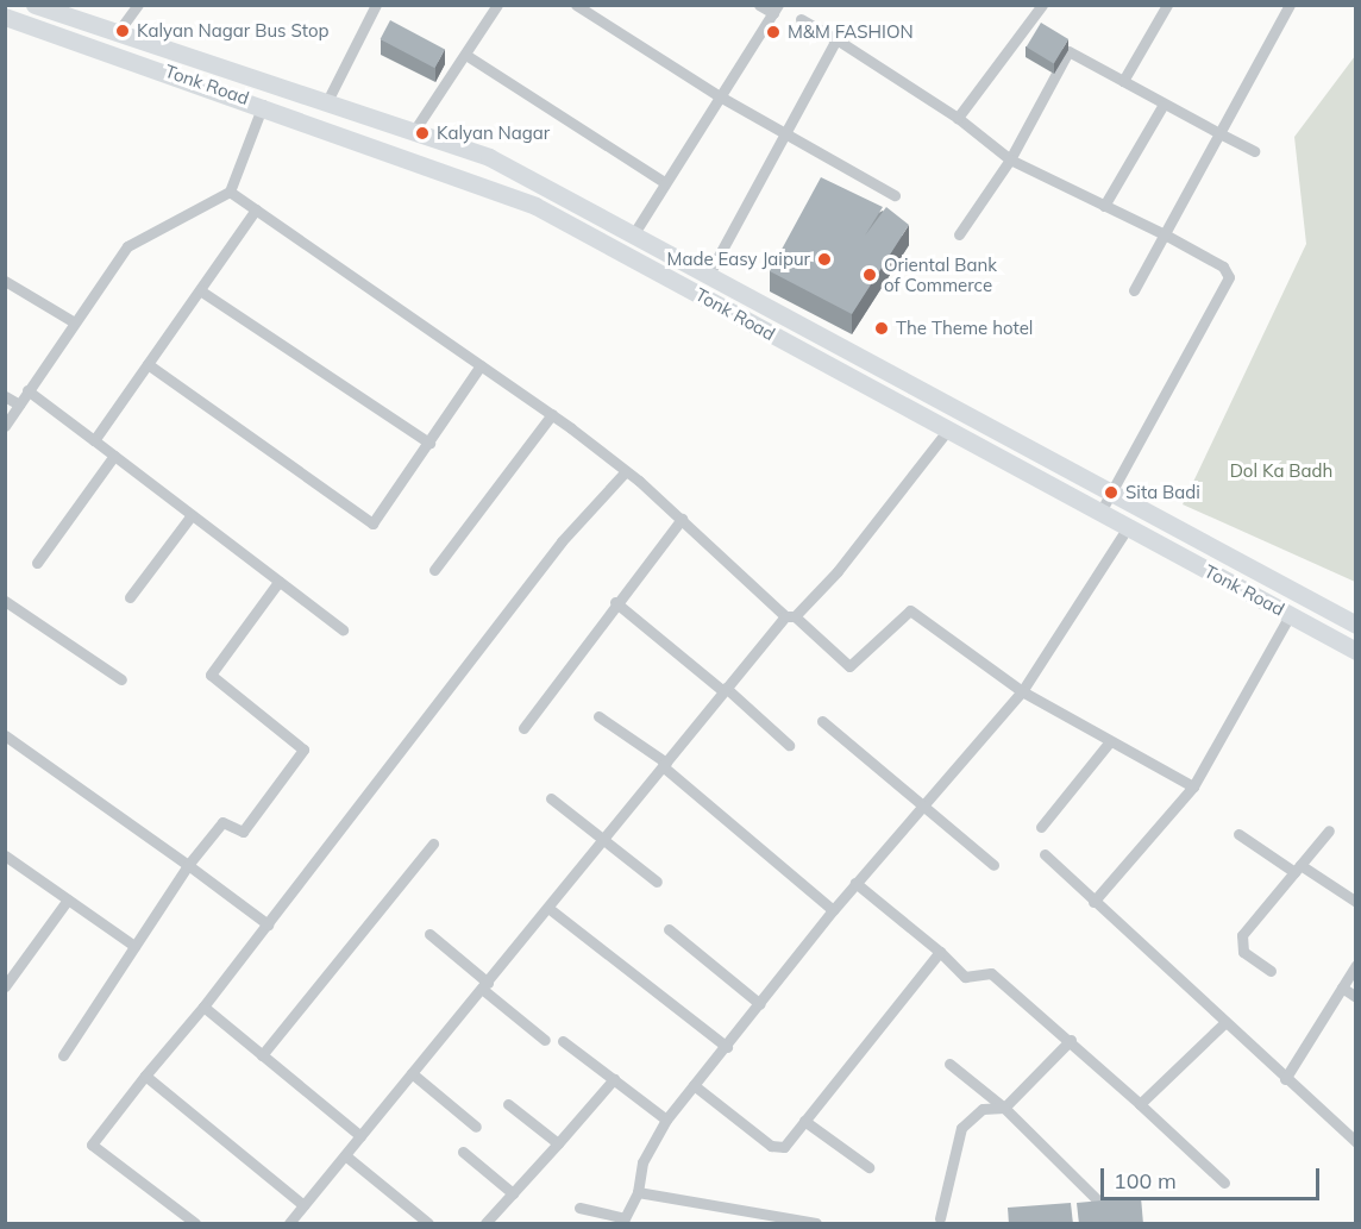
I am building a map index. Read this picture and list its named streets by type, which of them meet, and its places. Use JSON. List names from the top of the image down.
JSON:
{
  "streets": {
    "main road": ["Tonk Road"]
  },
  "parks": ["Dol Ka Badh"],
  "places": [
    "Kalyan Nagar Bus Stop",
    "M&M FASHION",
    "Kalyan Nagar",
    "Made Easy Jaipur",
    "Oriental Bank of Commerce",
    "The Theme hotel",
    "Sita Badi"
  ],
  "scale_bar": "100 m"
}
